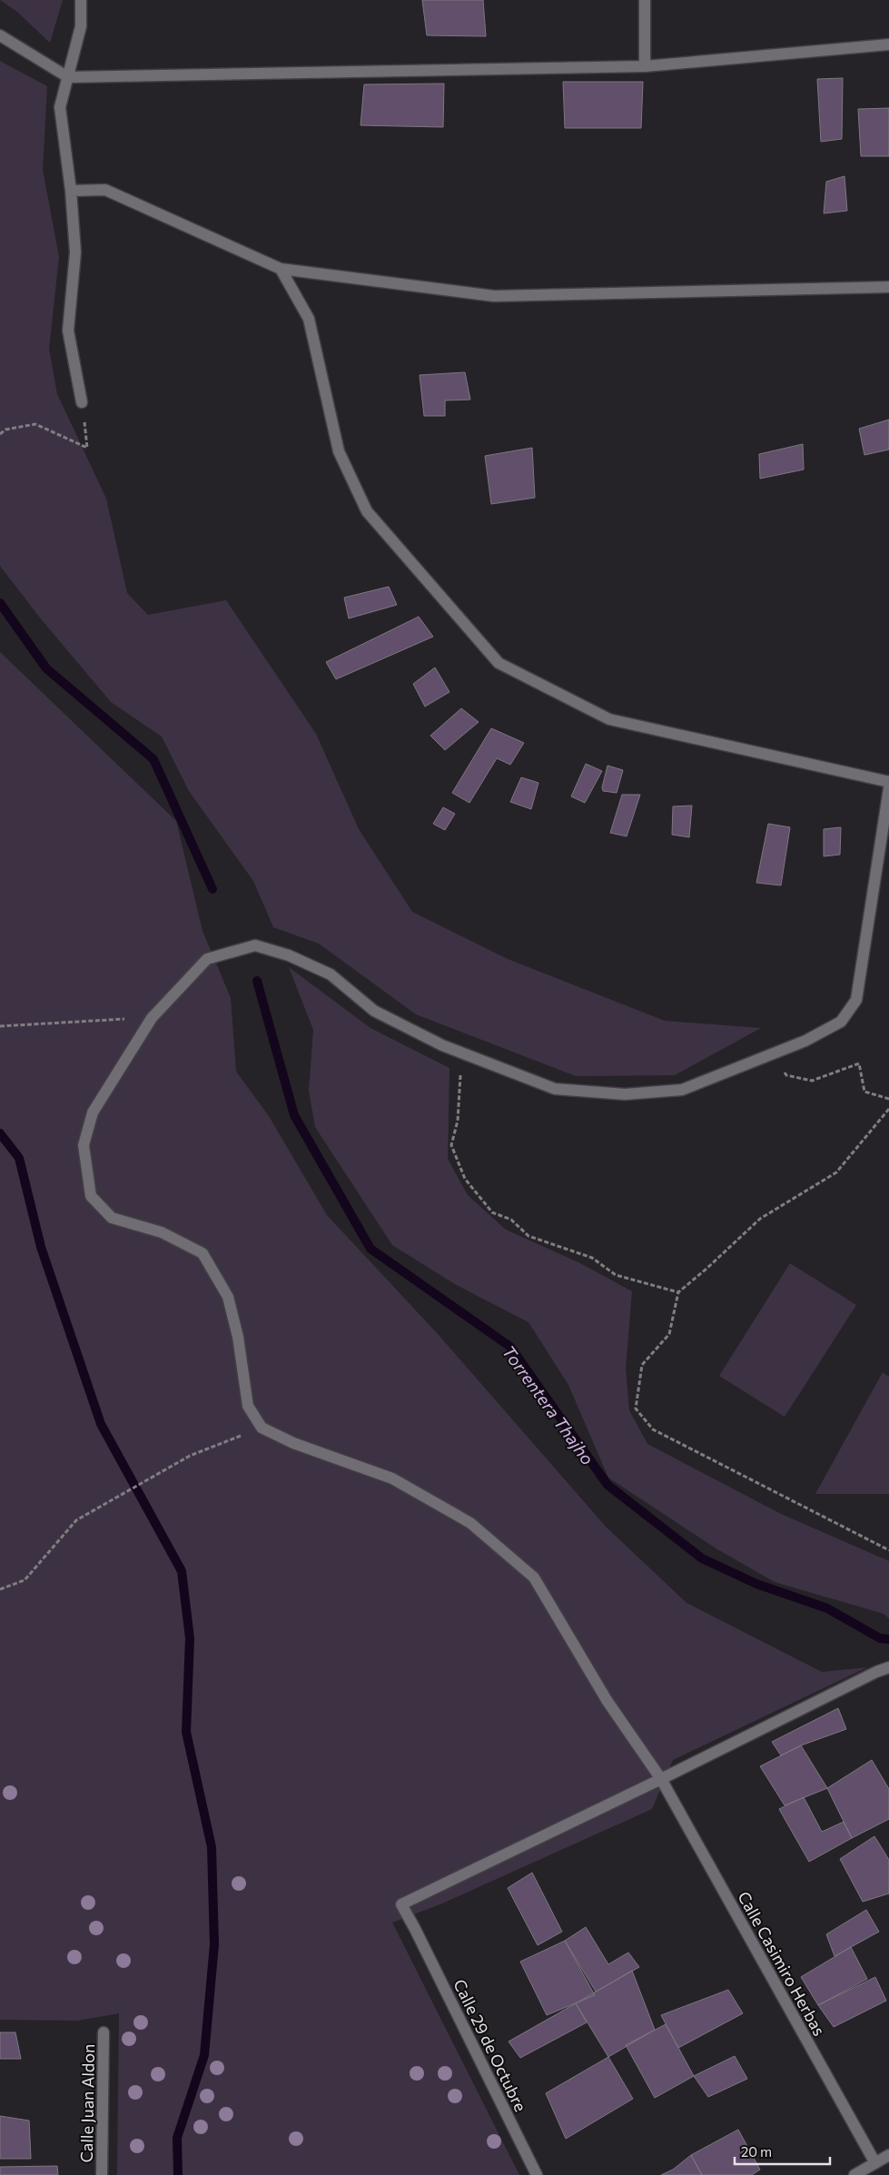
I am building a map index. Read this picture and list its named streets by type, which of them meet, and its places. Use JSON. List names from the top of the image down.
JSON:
{
  "streets": {
    "street": ["Calle Casimiro Herbas", "Calle 29 de Octubre", "Calle Juan Aldon"]
  },
  "crossings": [
    ["Calle Casimiro Herbas", "Calle 29 de Octubre"]
  ],
  "water": ["Torrentera Thajho"],
  "scale_bar": "20 m"
}
